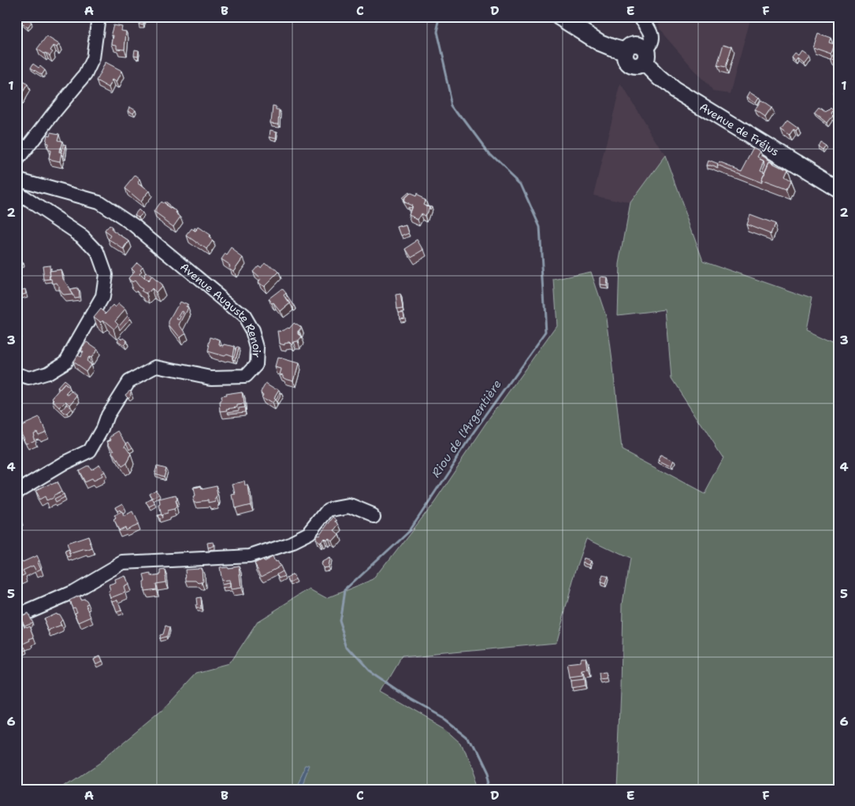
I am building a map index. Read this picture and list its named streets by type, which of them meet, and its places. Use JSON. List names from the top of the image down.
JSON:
{
  "streets": {
    "main road": ["Avenue de Fréjus"],
    "street": ["Avenue Auguste Renoir"]
  },
  "water": ["Riou de l'Argentière"],
  "grid": {
    "columns": [
      "A",
      "B",
      "C",
      "D",
      "E",
      "F"
    ],
    "rows": [
      "1",
      "2",
      "3",
      "4",
      "5",
      "6"
    ]
  }
}
